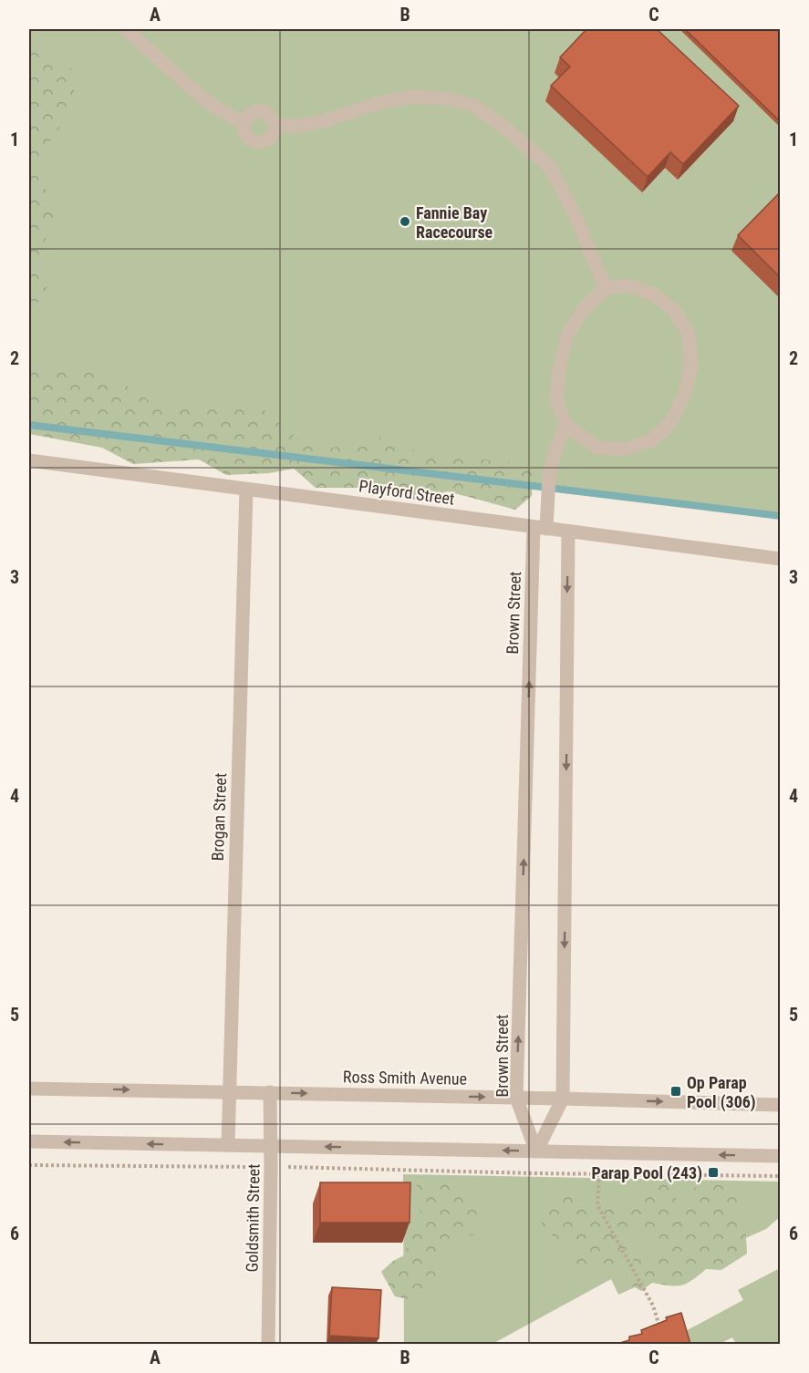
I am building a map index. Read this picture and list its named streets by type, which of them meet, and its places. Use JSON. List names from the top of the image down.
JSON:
{
  "streets": {
    "street": [
      "Playford Street",
      "Brown Street",
      "Brogan Street",
      "Ross Smith Avenue",
      "Goldsmith Street"
    ]
  },
  "crossings": [
    ["Playford Street", "Brown Street"],
    ["Playford Street", "Brogan Street"],
    ["Brown Street", "Ross Smith Avenue"],
    ["Brogan Street", "Ross Smith Avenue"],
    ["Ross Smith Avenue", "Goldsmith Street"]
  ],
  "places": {
    "other": ["Fannie Bay Racecourse"],
    "transit": ["Op Parap Pool (306)", "Parap Pool (243)"]
  },
  "grid": {
    "columns": ["A", "B", "C"],
    "rows": [
      "1",
      "2",
      "3",
      "4",
      "5",
      "6"
    ]
  }
}
